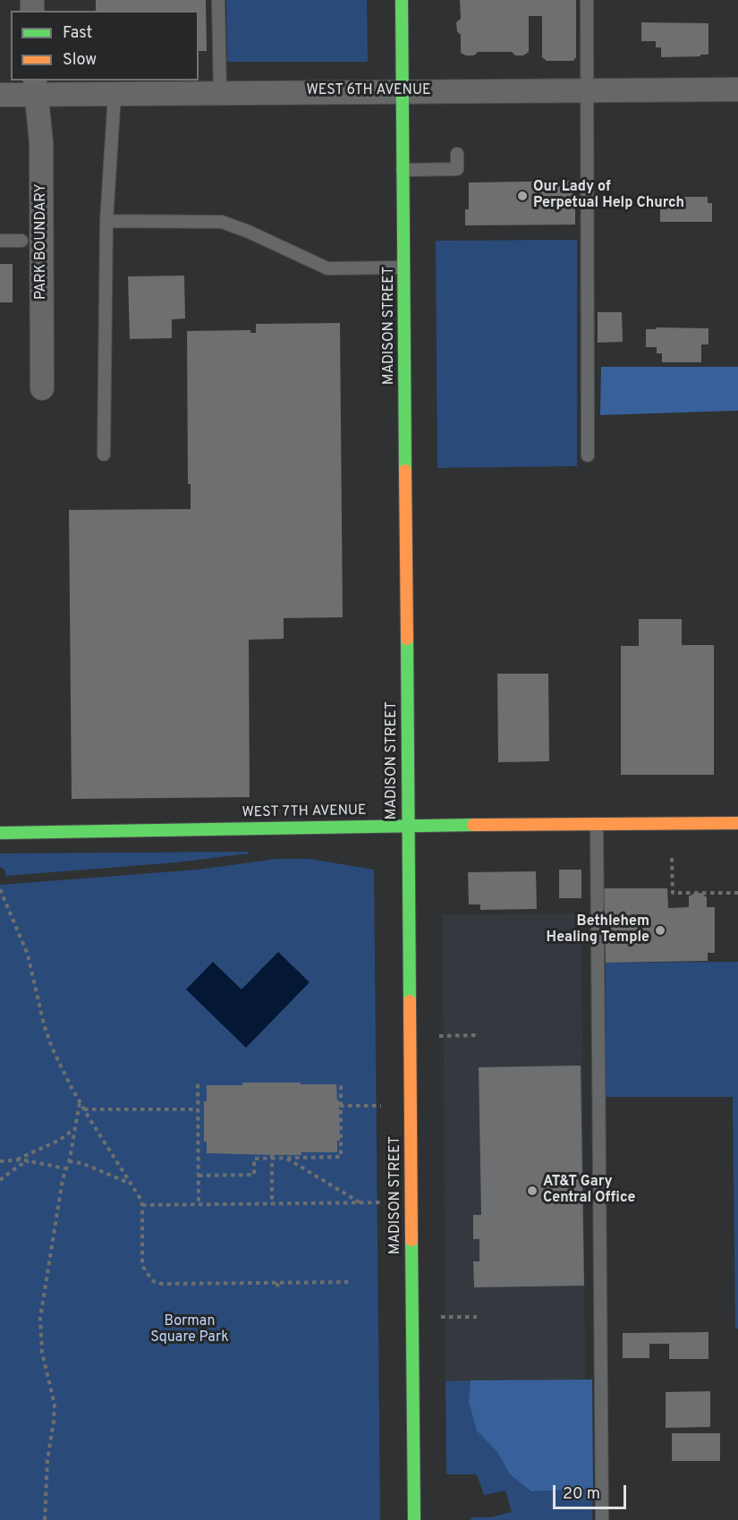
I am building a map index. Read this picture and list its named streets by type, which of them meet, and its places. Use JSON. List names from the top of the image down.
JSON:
{
  "streets": {
    "street": [
      "WEST 6TH AVENUE",
      "PARK BOUNDARY",
      "MADISON STREET",
      "WEST 7TH AVENUE"
    ]
  },
  "crossings": [
    ["WEST 6TH AVENUE", "PARK BOUNDARY"],
    ["WEST 6TH AVENUE", "MADISON STREET"],
    ["MADISON STREET", "WEST 7TH AVENUE"]
  ],
  "parks": ["Borman Square Park"],
  "places": ["Our Lady of Perpetual Help Church", "Bethlehem Healing Temple", "AT&T Gary Central Office"],
  "legend": ["Fast", "Slow"],
  "scale_bar": "20 m"
}
